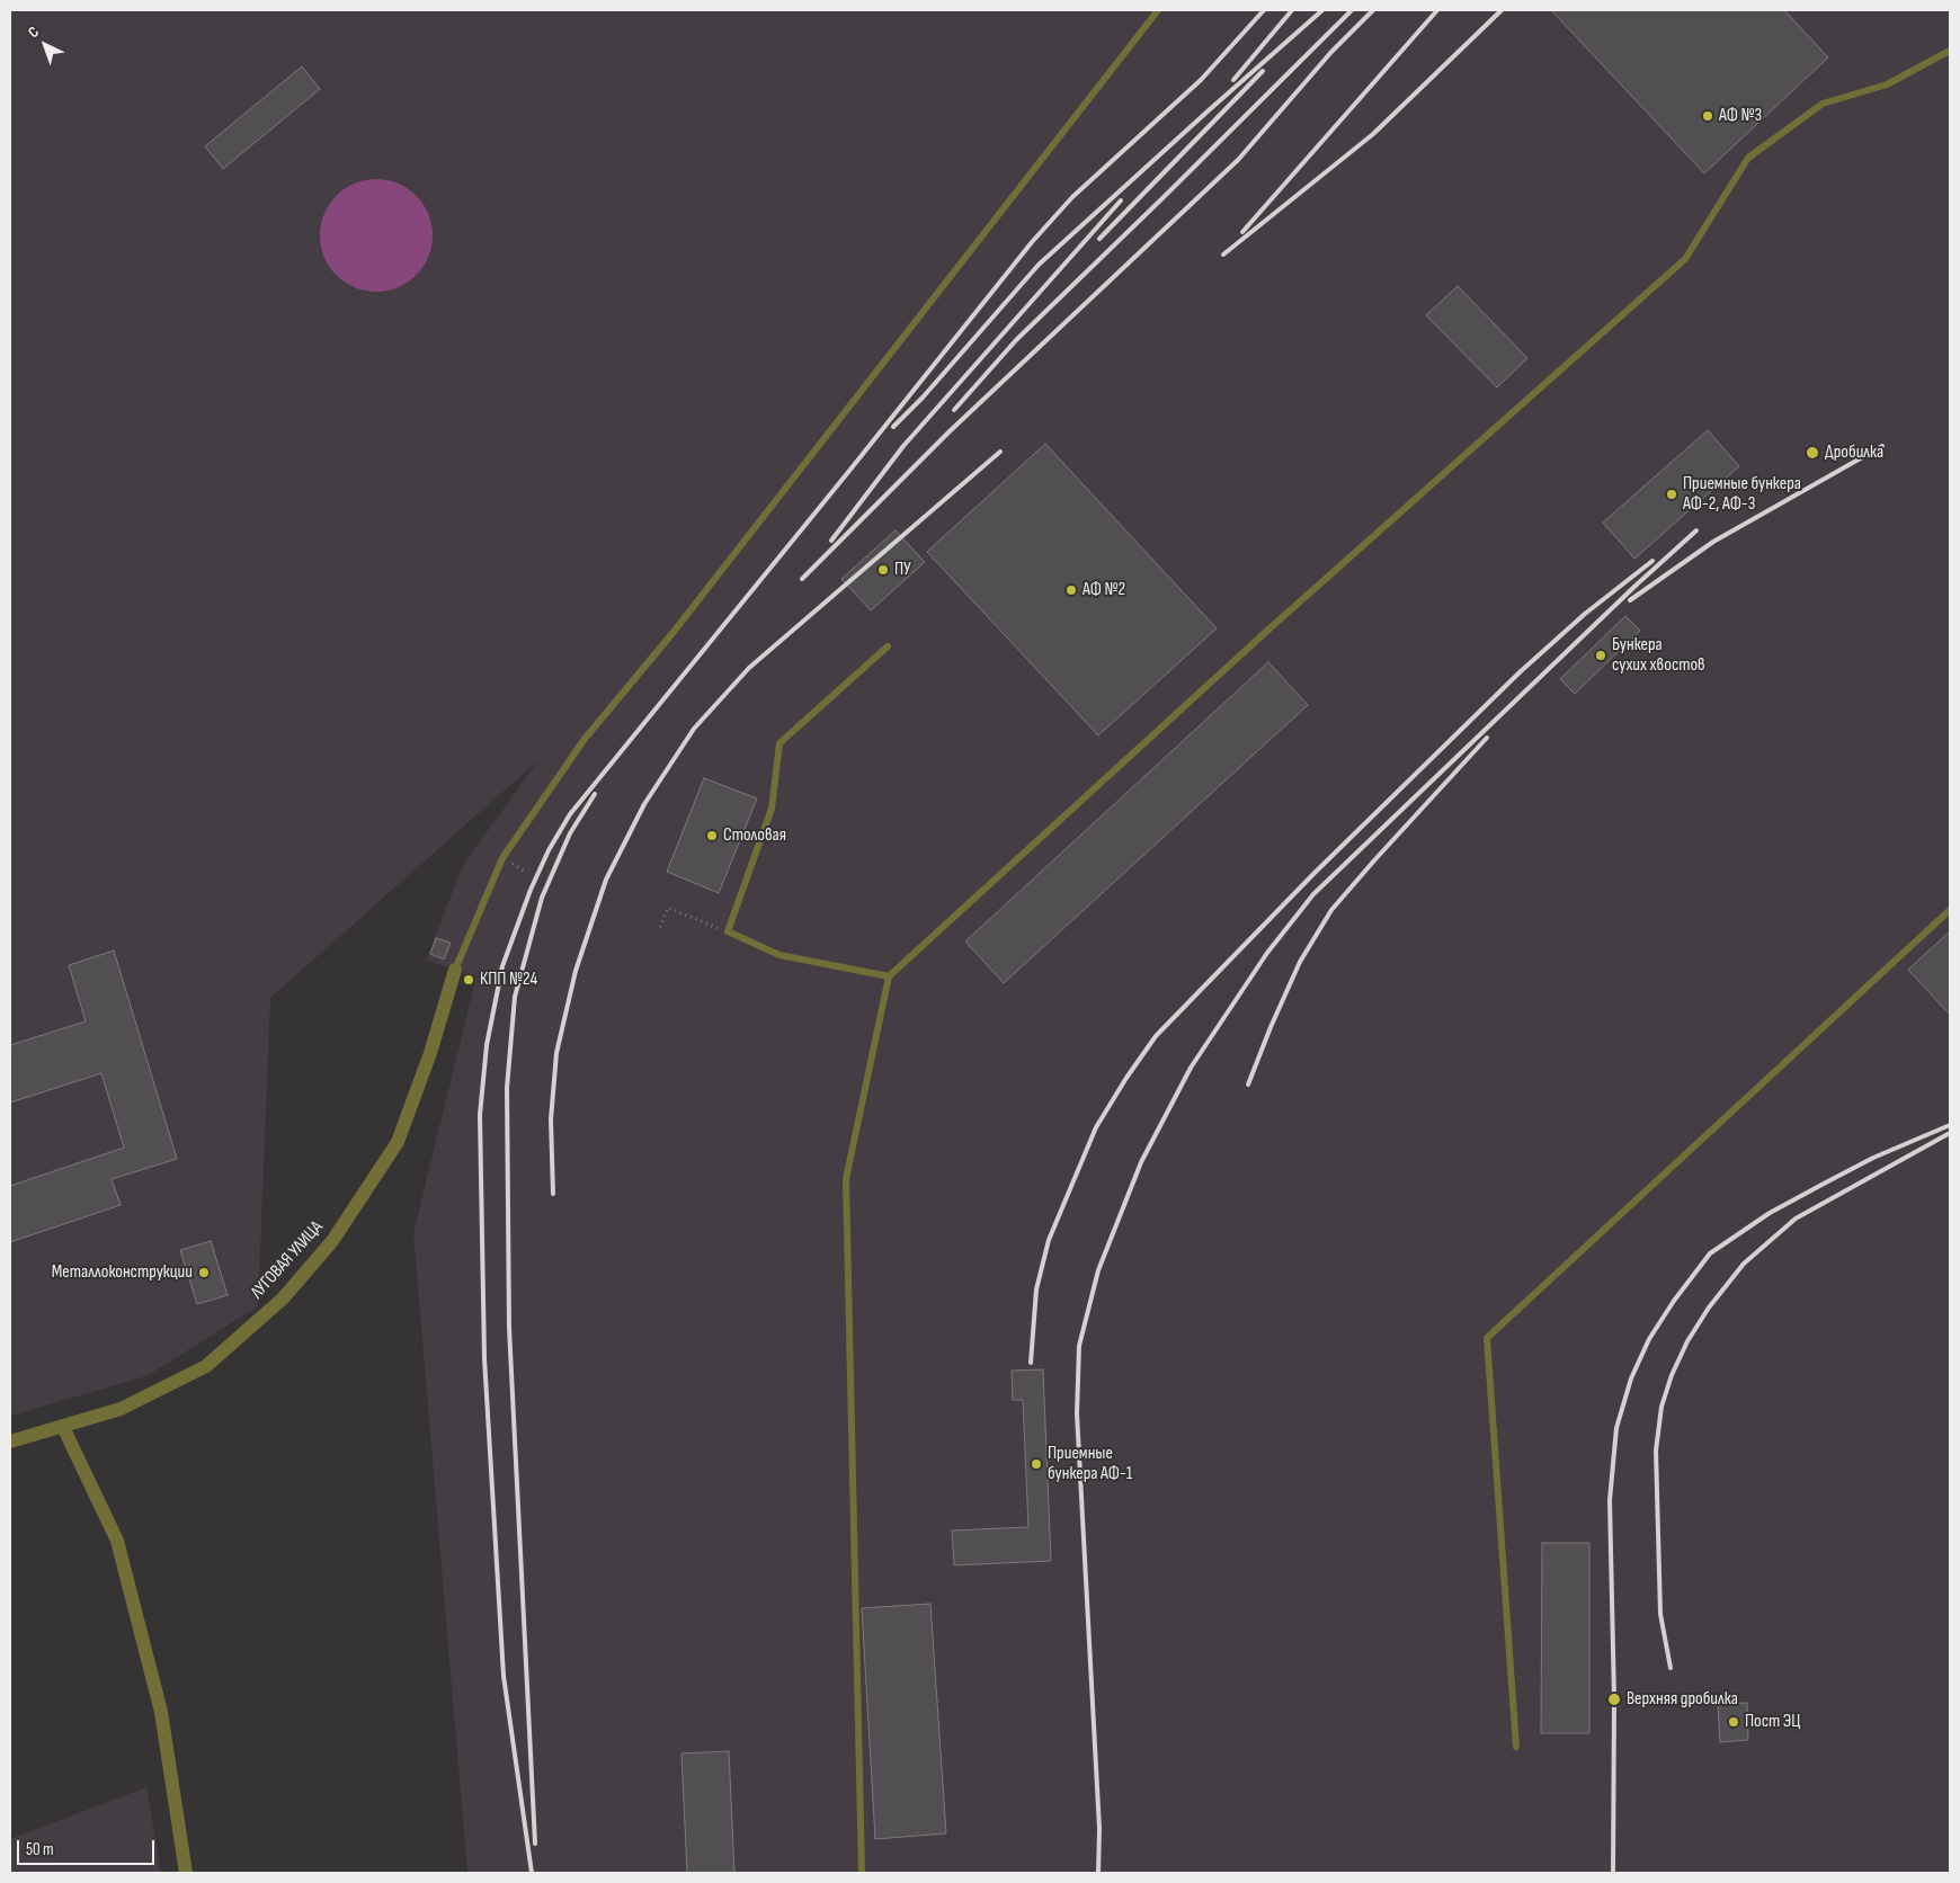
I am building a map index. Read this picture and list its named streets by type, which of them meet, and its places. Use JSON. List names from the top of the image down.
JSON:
{
  "streets": {
    "street": ["ЛУГОВАЯ УЛИЦА"]
  },
  "places": [
    "АФ №3",
    "Дробилка",
    "Приемные бункера АФ-2, АФ-3",
    "ПУ",
    "АФ №2",
    "Бункера сухих хвостов",
    "Столовая",
    "КПП №24",
    "Металлоконструкции",
    "Приемные бункера АФ-1",
    "Верхняя дробилка",
    "Пост ЭЦ"
  ],
  "scale_bar": "50 m",
  "north": "top left"
}
